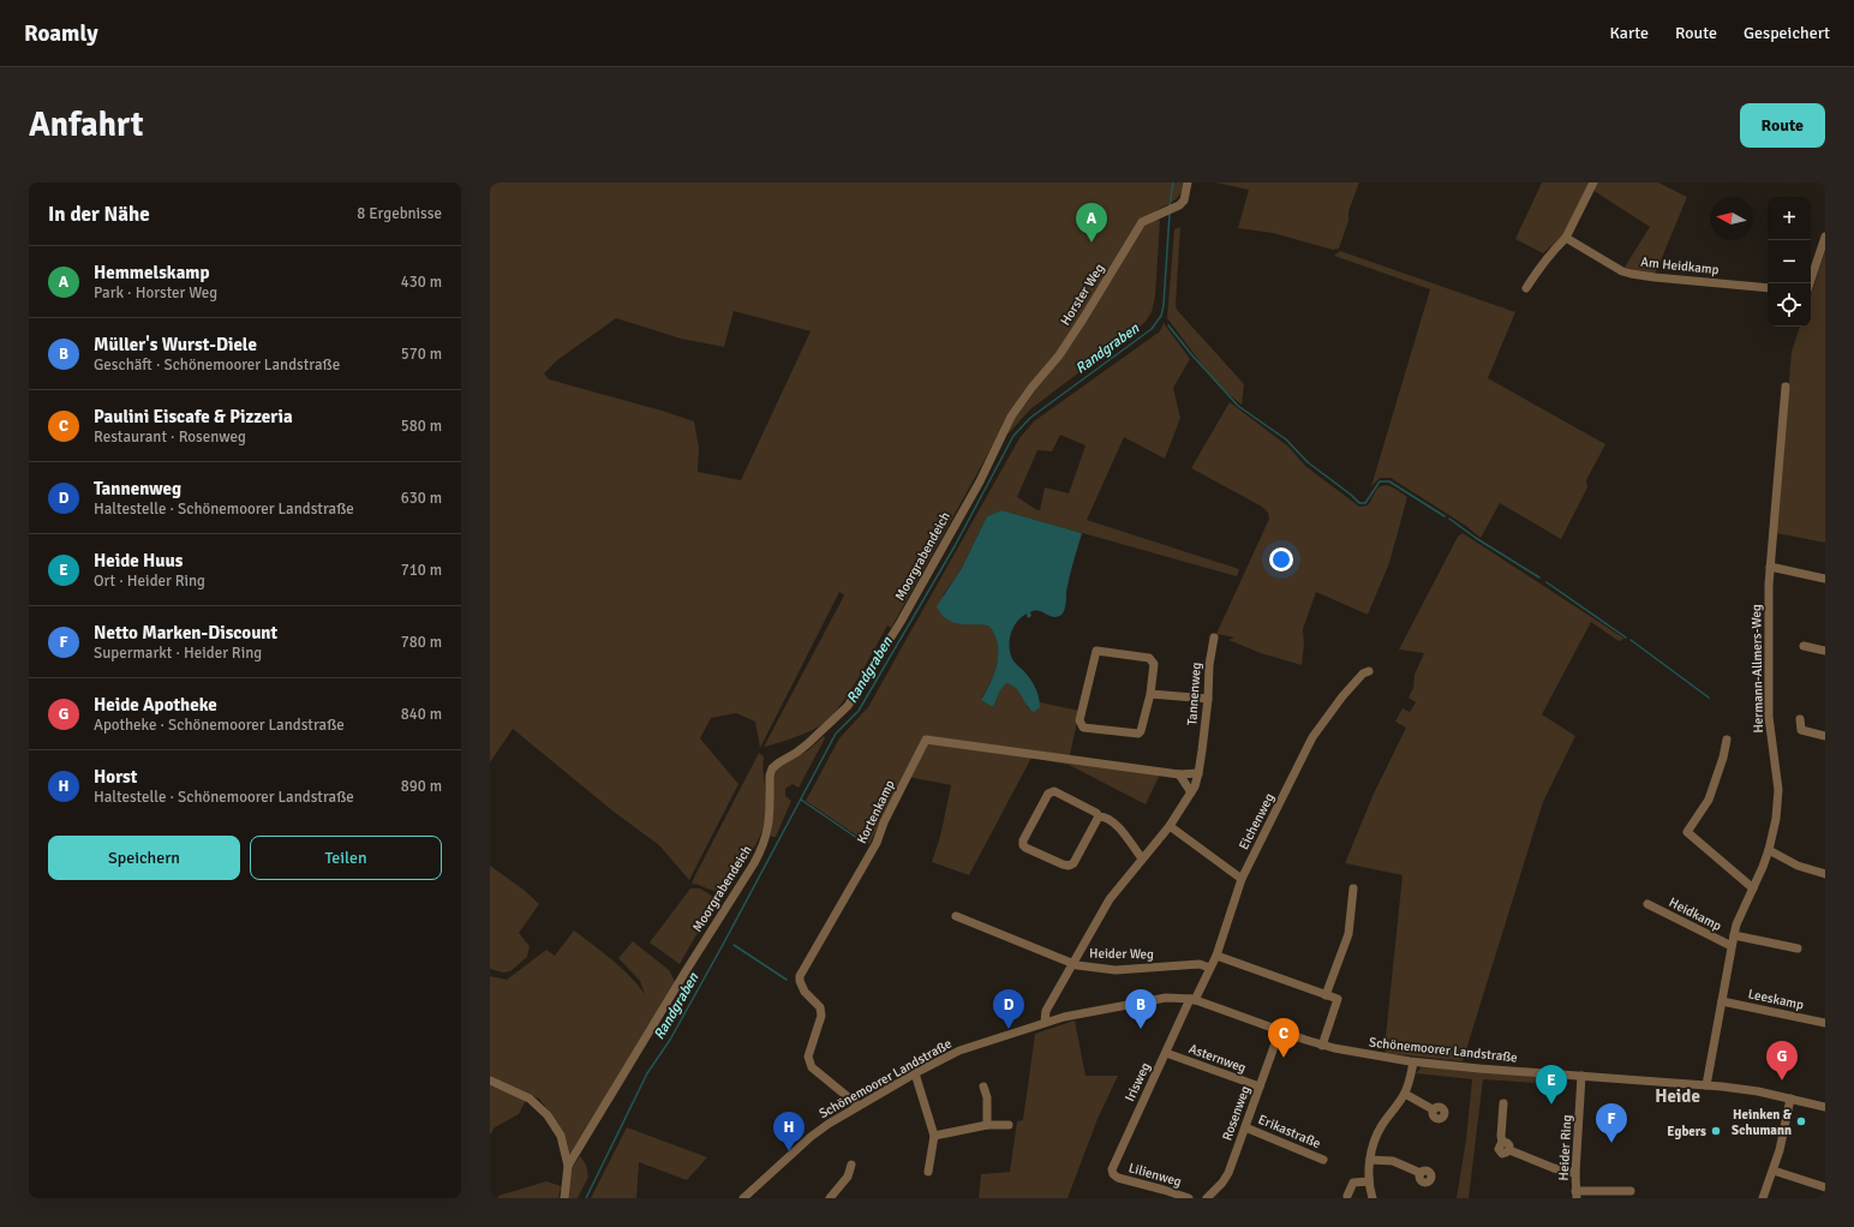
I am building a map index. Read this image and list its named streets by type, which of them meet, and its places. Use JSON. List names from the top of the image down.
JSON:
{
  "streets": {
    "street": [
      "Am Heidkamp",
      "Horster Weg",
      "Moorgrabendeich",
      "Hermann-Allmers-Weg",
      "Tannenweg",
      "Kortenkamp",
      "Eichenweg",
      "Heidkamp",
      "Heider Weg",
      "Leeskamp",
      "Schönemoorer Landstraße",
      "Asternweg",
      "Irisweg",
      "Rosenweg",
      "Erikastraße",
      "Heider Ring",
      "Lilienweg"
    ]
  },
  "crossings": [
    ["Horster Weg", "Moorgrabendeich"],
    ["Hermann-Allmers-Weg", "Heidkamp"],
    ["Hermann-Allmers-Weg", "Leeskamp"],
    ["Hermann-Allmers-Weg", "Schönemoorer Landstraße"],
    ["Tannenweg", "Kortenkamp"],
    ["Tannenweg", "Heider Weg"],
    ["Tannenweg", "Schönemoorer Landstraße"],
    ["Kortenkamp", "Schönemoorer Landstraße"],
    ["Eichenweg", "Heider Weg"],
    ["Eichenweg", "Schönemoorer Landstraße"],
    ["Eichenweg", "Irisweg"],
    ["Schönemoorer Landstraße", "Irisweg"],
    ["Schönemoorer Landstraße", "Rosenweg"],
    ["Schönemoorer Landstraße", "Heider Ring"],
    ["Asternweg", "Irisweg"],
    ["Asternweg", "Rosenweg"],
    ["Irisweg", "Lilienweg"],
    ["Rosenweg", "Erikastraße"]
  ],
  "districts": ["Heide"],
  "water": ["Randgraben"],
  "places": ["Heinken & Schumann", "Egbers"],
  "north": "left",
  "page": {
    "header": "Roamly",
    "nav": ["Karte", "Route", "Gespeichert"],
    "buttons": [
      "Route",
      ["Speichern", "Teilen"]
    ],
    "title": "Anfahrt",
    "heading": ["In der Nähe", "8 Ergebnisse"],
    "map_buttons": ["+", "−"],
    "pins": [
      "A",
      "B",
      "D",
      "C",
      "G",
      "E",
      "F",
      "H"
    ],
    "list": [
      {
        "mark": "A",
        "name": "Hemmelskamp",
        "note": "Park · Horster Weg",
        "value": "430 m"
      },
      {
        "mark": "B",
        "name": "Müller's Wurst-Diele",
        "note": "Geschäft · Schönemoorer Landstraße",
        "value": "570 m"
      },
      {
        "mark": "C",
        "name": "Paulini Eiscafe & Pizzeria",
        "note": "Restaurant · Rosenweg",
        "value": "580 m"
      },
      {
        "mark": "D",
        "name": "Tannenweg",
        "note": "Haltestelle · Schönemoorer Landstraße",
        "value": "630 m"
      },
      {
        "mark": "E",
        "name": "Heide Huus",
        "note": "Ort · Heider Ring",
        "value": "710 m"
      },
      {
        "mark": "F",
        "name": "Netto Marken-Discount",
        "note": "Supermarkt · Heider Ring",
        "value": "780 m"
      },
      {
        "mark": "G",
        "name": "Heide Apotheke",
        "note": "Apotheke · Schönemoorer Landstraße",
        "value": "840 m"
      },
      {
        "mark": "H",
        "name": "Horst",
        "note": "Haltestelle · Schönemoorer Landstraße",
        "value": "890 m"
      }
    ]
  }
}
